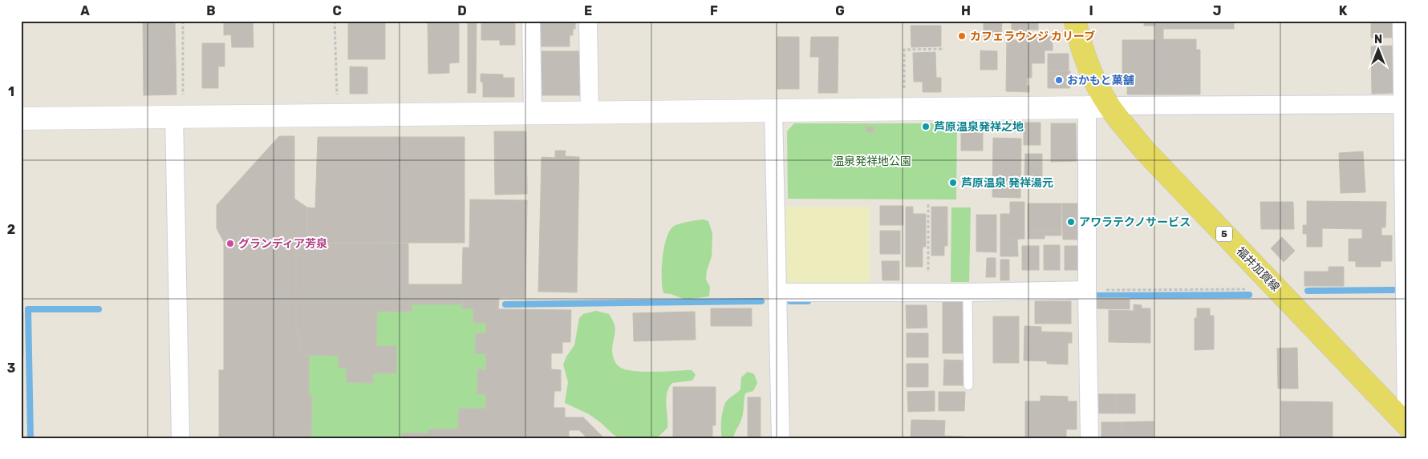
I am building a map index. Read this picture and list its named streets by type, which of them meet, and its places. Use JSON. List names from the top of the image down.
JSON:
{
  "streets": {
    "main road": ["5", "福井加賀線"]
  },
  "parks": ["温泉発祥地公園"],
  "places": [
    "カフェラウンジ カリーブ",
    "おかもと菓舗",
    "芦原温泉発祥之地",
    "芦原温泉 発祥湯元",
    "アワラテクノサービス",
    "グランディア芳泉"
  ],
  "north": "top",
  "grid": {
    "columns": [
      "A",
      "B",
      "C",
      "D",
      "E",
      "F",
      "G",
      "H",
      "I",
      "J",
      "K"
    ],
    "rows": ["1", "2", "3"]
  }
}
